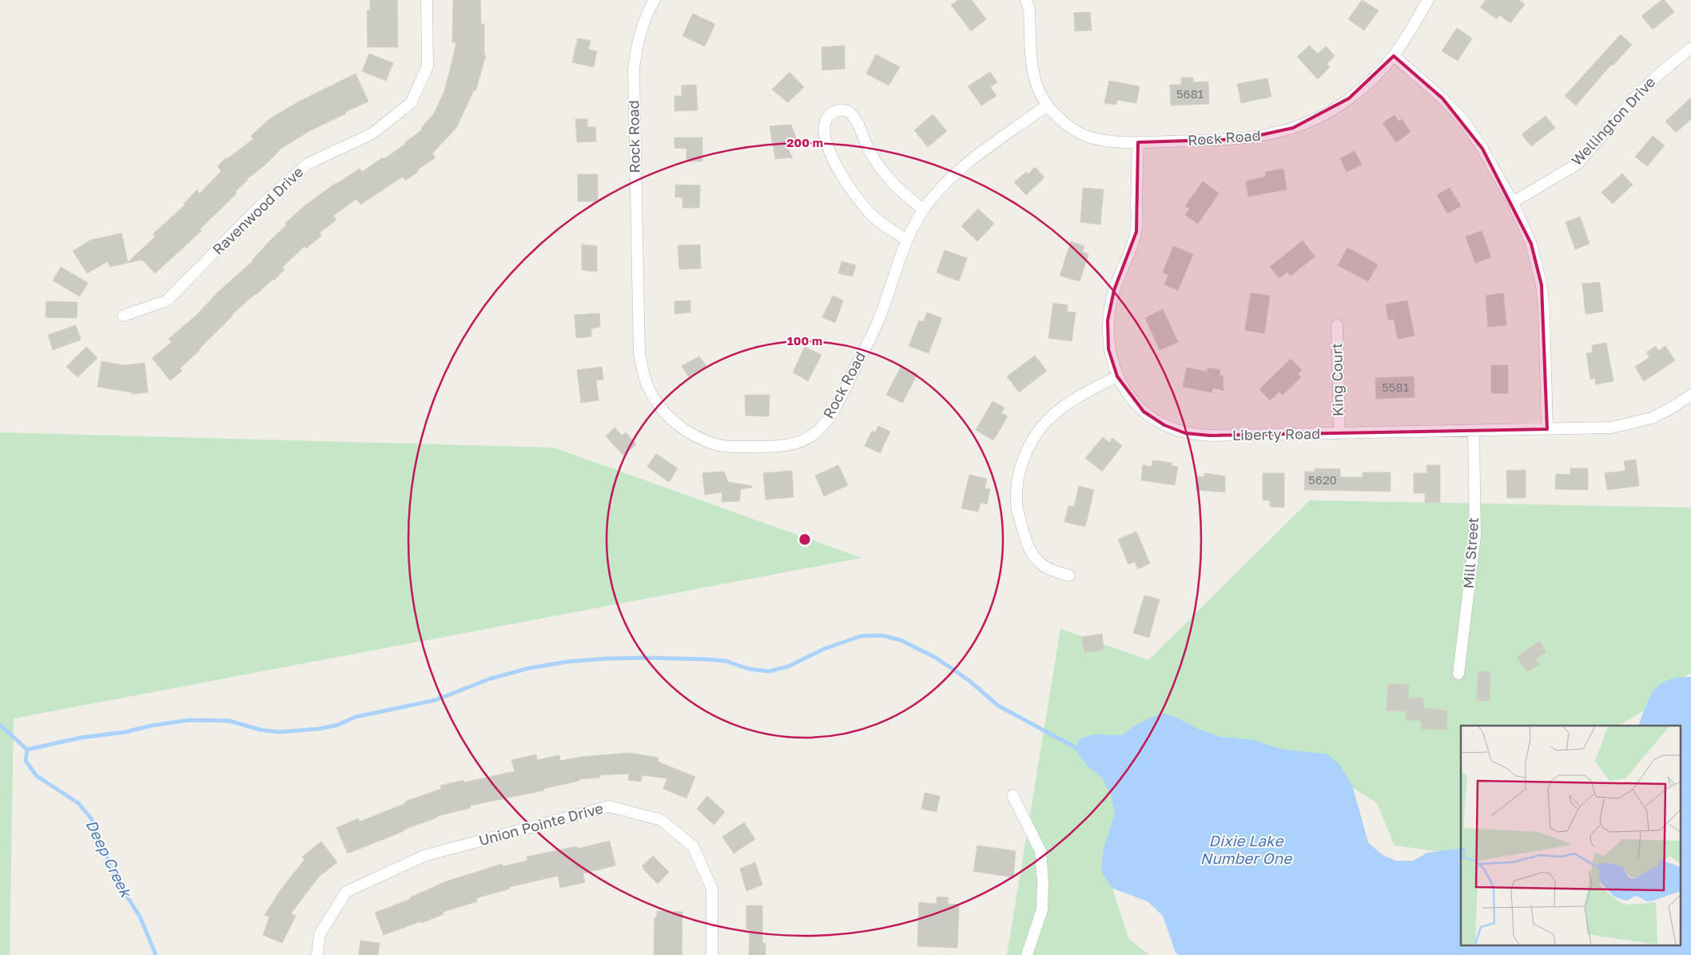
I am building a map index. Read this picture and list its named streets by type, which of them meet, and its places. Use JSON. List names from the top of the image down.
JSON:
{
  "streets": {
    "street": [
      "Wellington Drive",
      "Rock Road",
      "Ravenwood Drive",
      "King Court",
      "Liberty Road",
      "Mill Street",
      "Union Pointe Drive"
    ]
  },
  "crossings": [
    ["Rock Road", "Liberty Road"],
    ["King Court", "Liberty Road"],
    ["Liberty Road", "Mill Street"]
  ],
  "water": ["Dixie Lake Number One", "Deep Creek"],
  "house_numbers": ["5681", "5581", "5620"],
  "rings": ["200 m", "100 m"]
}
